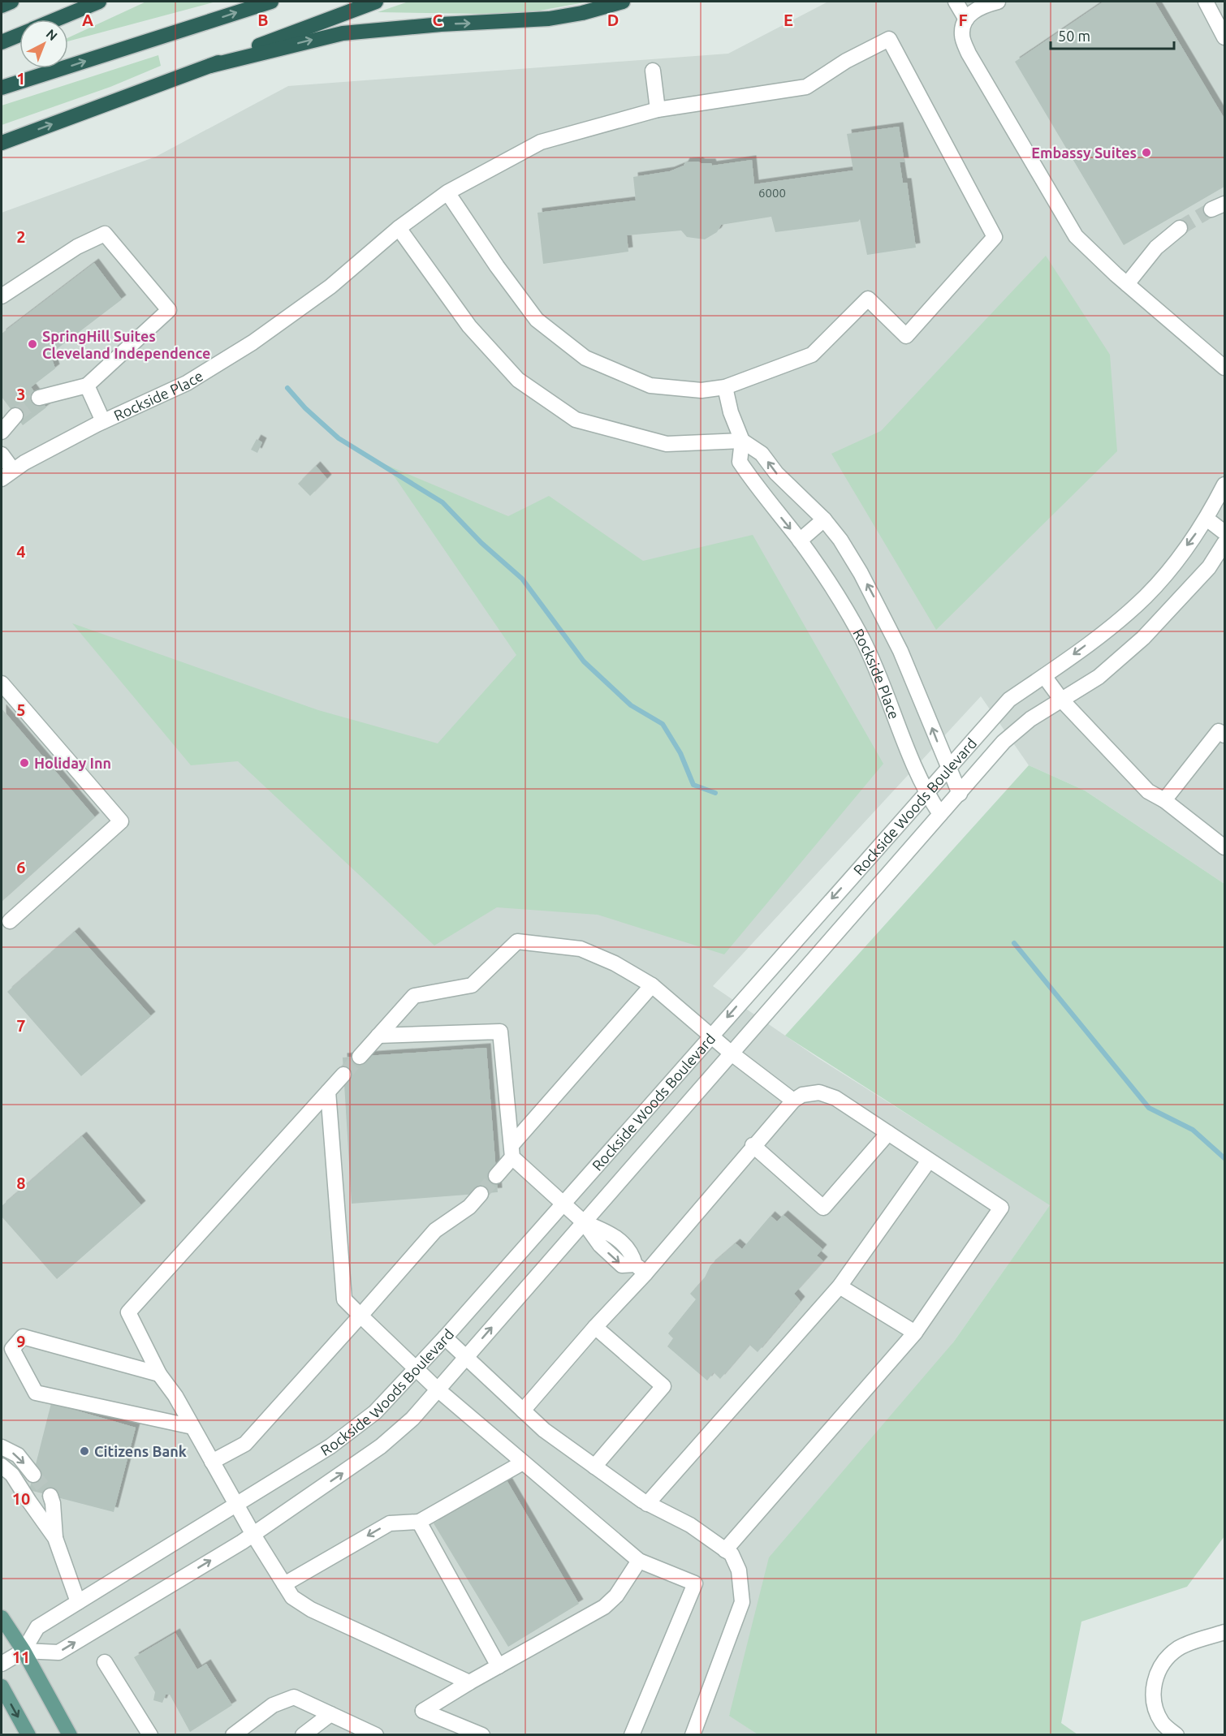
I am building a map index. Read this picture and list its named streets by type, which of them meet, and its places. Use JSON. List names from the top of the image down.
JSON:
{
  "streets": {
    "street": ["Rockside Place", "Rockside Woods Boulevard"]
  },
  "crossings": [
    ["Rockside Place", "Rockside Woods Boulevard"]
  ],
  "places": [
    "Embassy Suites",
    "SpringHill Suites Cleveland Independence",
    "Holiday Inn",
    "Citizens Bank"
  ],
  "house_numbers": ["6000"],
  "scale_bar": "50 m",
  "north": "top right",
  "grid": {
    "columns": [
      "A",
      "B",
      "C",
      "D",
      "E",
      "F"
    ],
    "rows": [
      "1",
      "2",
      "3",
      "4",
      "5",
      "6",
      "7",
      "8",
      "9",
      "10",
      "11"
    ]
  }
}
